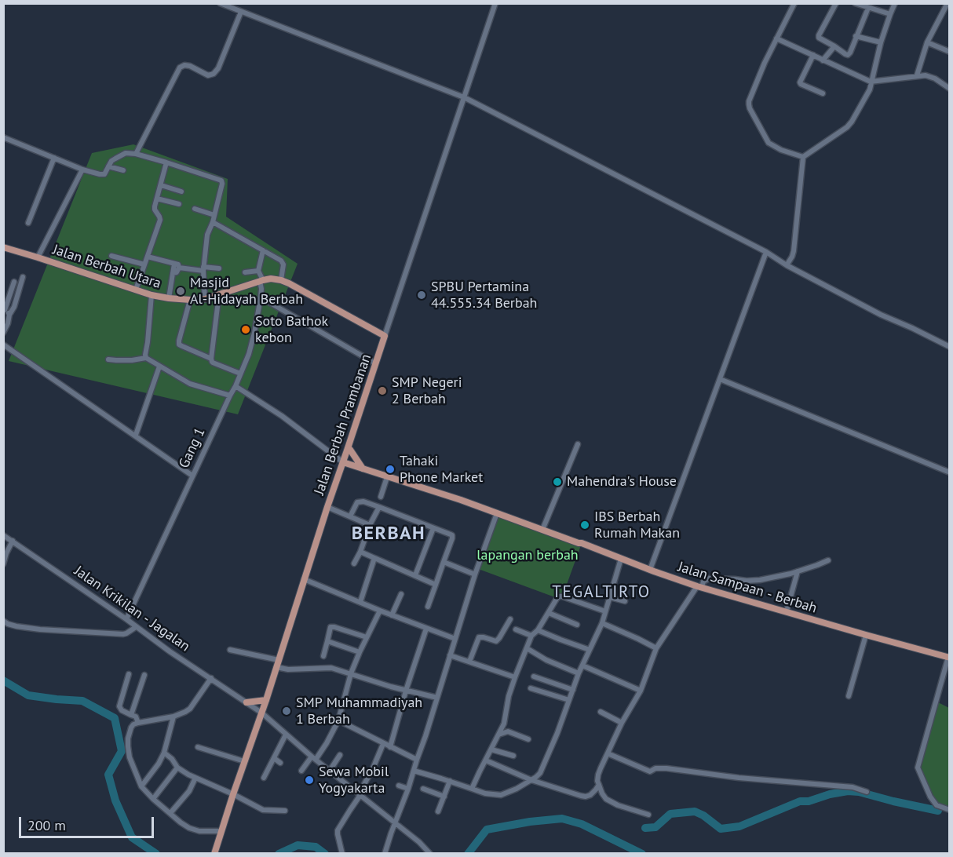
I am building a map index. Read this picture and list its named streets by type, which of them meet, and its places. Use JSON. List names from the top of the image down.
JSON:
{
  "streets": {
    "main road": ["Jalan Berbah Utara", "Jalan Berbah Prambanan", "Jalan Sampaan - Berbah"],
    "street": ["Gang 1", "Jalan Krikilan - Jagalan"]
  },
  "crossings": [
    ["Jalan Berbah Utara", "Jalan Berbah Prambanan"],
    ["Jalan Berbah Utara", "Gang 1"],
    ["Jalan Berbah Prambanan", "Jalan Sampaan - Berbah"],
    ["Jalan Berbah Prambanan", "Jalan Krikilan - Jagalan"],
    ["Gang 1", "Jalan Krikilan - Jagalan"]
  ],
  "districts": ["BERBAH", "TEGALTIRTO"],
  "parks": ["lapangan berbah"],
  "places": [
    "Masjid Al-Hidayah Berbah",
    "SPBU Pertamina 44.555.34 Berbah",
    "Soto Bathok kebon",
    "SMP Negeri 2 Berbah",
    "Tahaki Phone Market",
    "Mahendra's House",
    "IBS Berbah Rumah Makan",
    "SMP Muhammadiyah 1 Berbah",
    "Sewa Mobil Yogyakarta"
  ],
  "scale_bar": "200 m"
}
